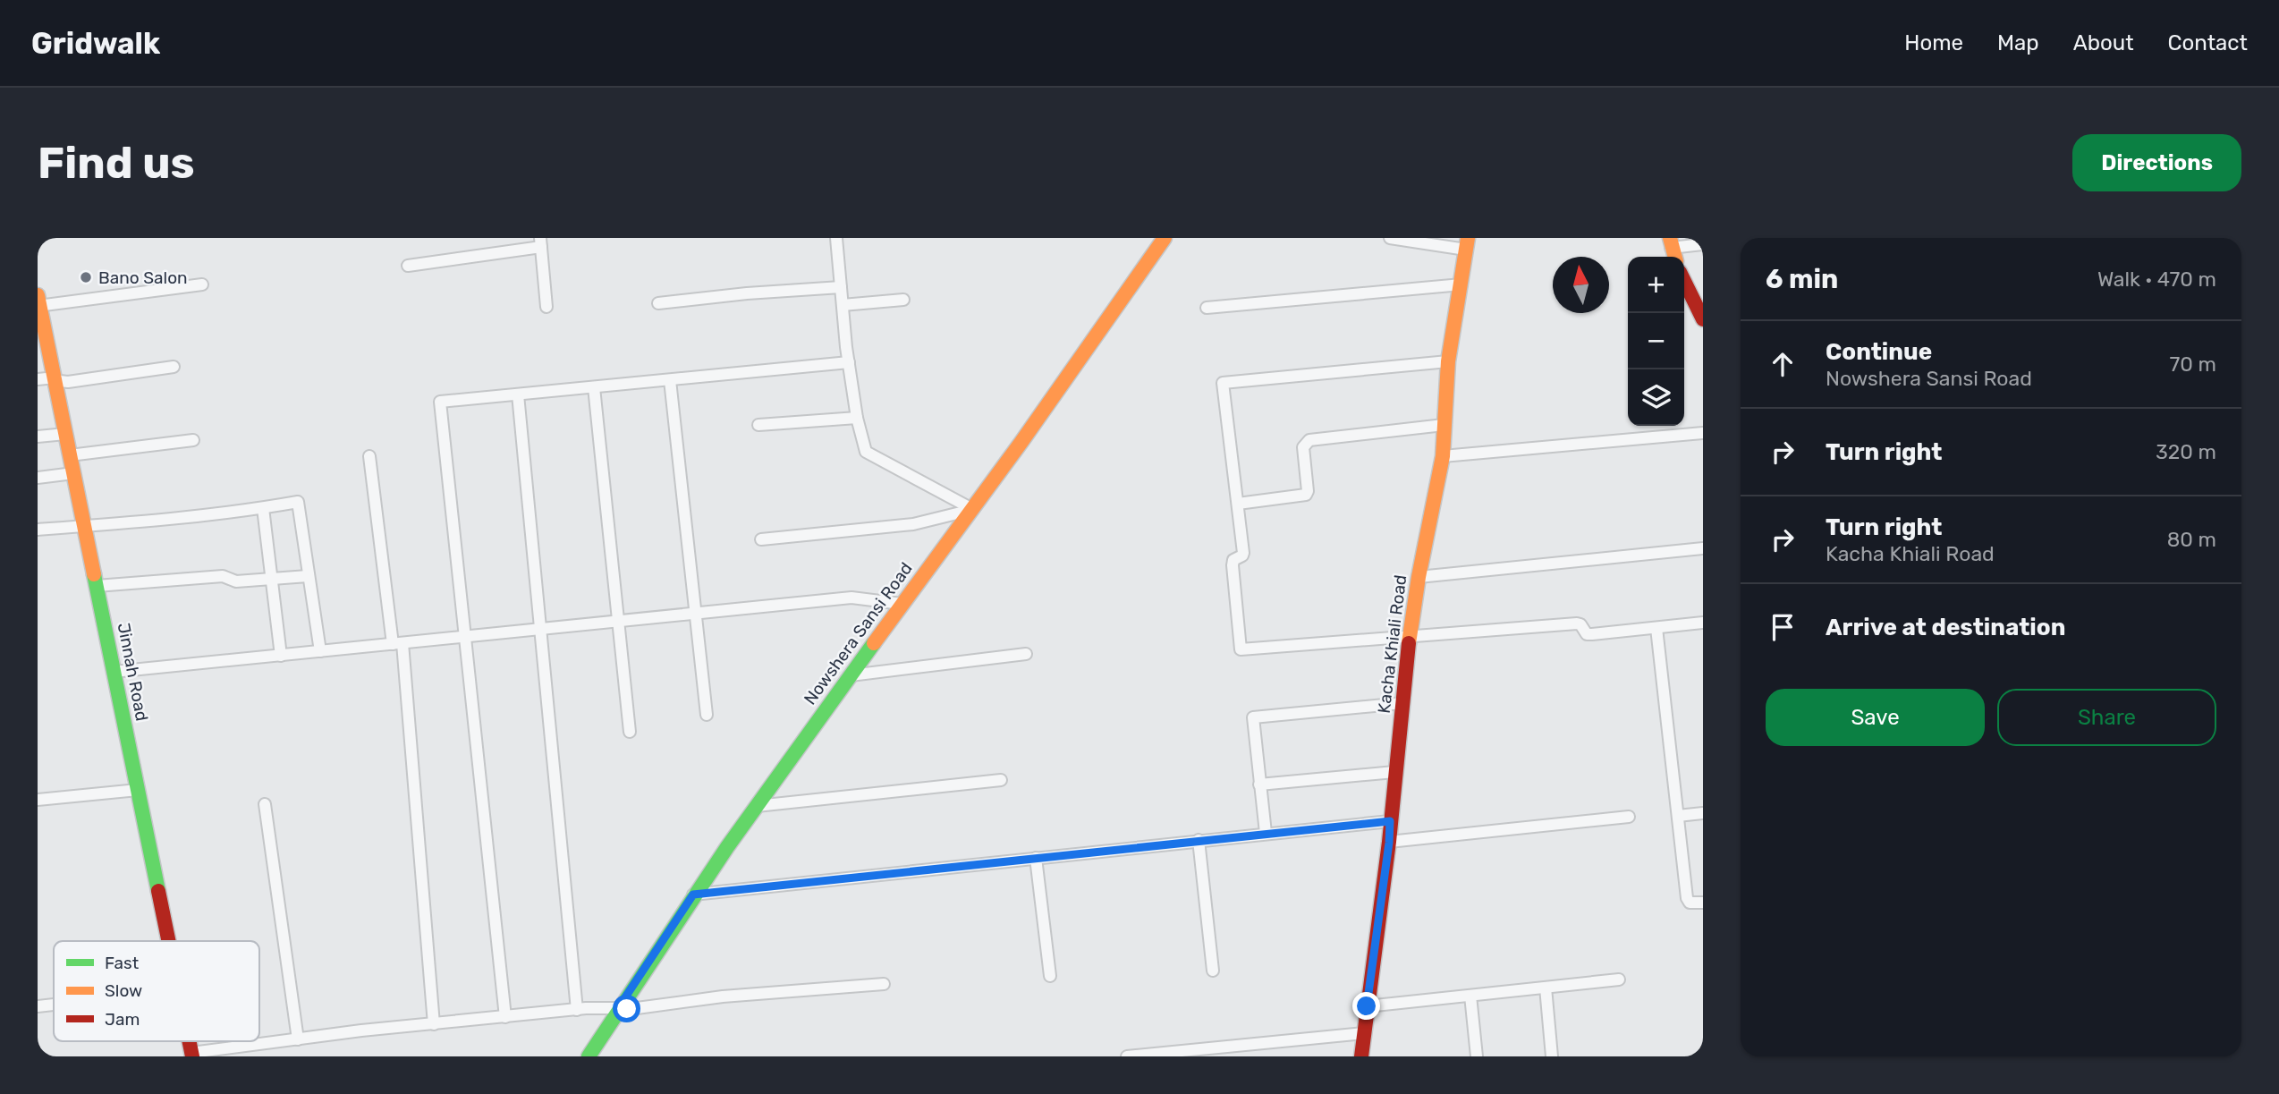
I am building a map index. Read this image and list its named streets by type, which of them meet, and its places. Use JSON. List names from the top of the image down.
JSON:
{
  "streets": {
    "main road": ["Nowshera Sansi Road", "Kacha Khiali Road", "Jinnah Road"]
  },
  "places": ["Bano Salon"],
  "legend": ["Fast", "Slow", "Jam"],
  "north": "top",
  "page": {
    "header": "Gridwalk",
    "nav": [
      "Home",
      "Map",
      "About",
      "Contact"
    ],
    "buttons": [
      "Directions",
      ["Save", "Share"]
    ],
    "title": "Find us",
    "heading": ["6 min", "Walk · 470 m"],
    "map_buttons": ["+", "−"],
    "list": [
      ["Continue", "Nowshera Sansi Road", "70 m"],
      ["Turn right", "320 m"],
      ["Turn right", "Kacha Khiali Road", "80 m"],
      "Arrive at destination"
    ]
  }
}
